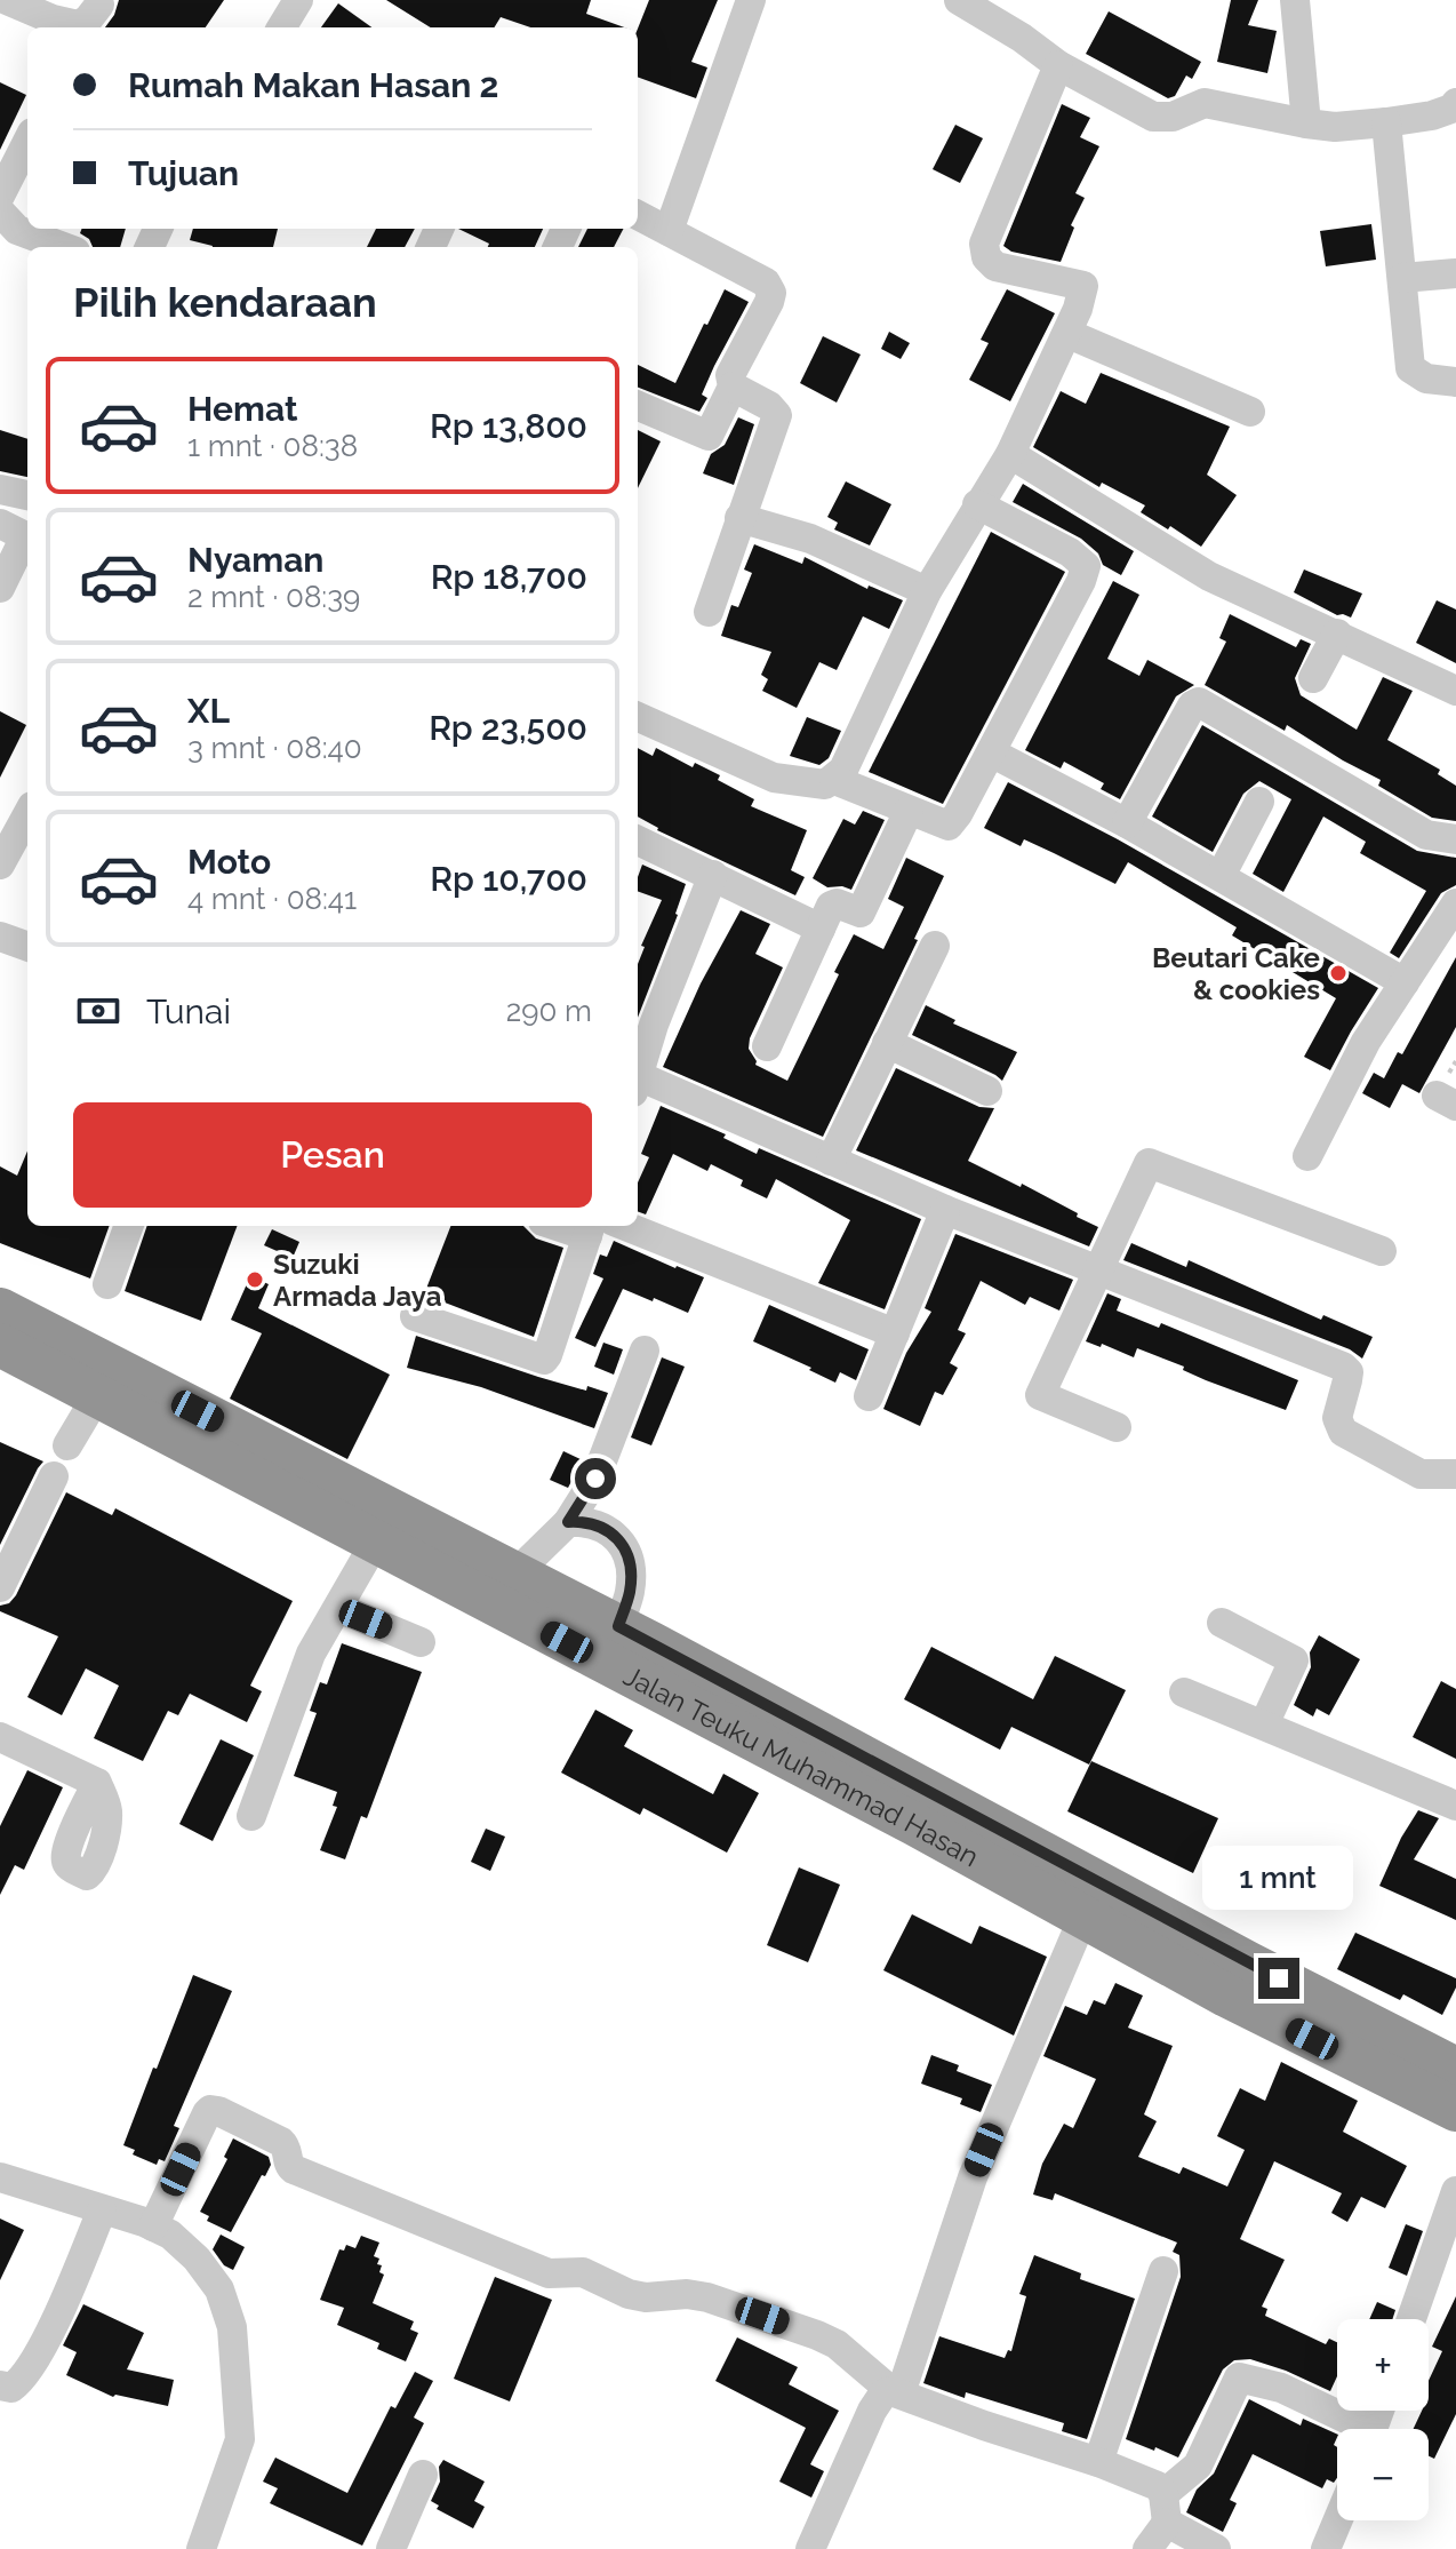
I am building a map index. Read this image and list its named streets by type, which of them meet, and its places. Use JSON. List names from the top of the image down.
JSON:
{
  "streets": {
    "highway": ["Jalan Teuku Muhammad Hasan"]
  },
  "places": ["Beutari Cake & cookies", "Suzuki Armada Jaya"],
  "page": {
    "banner": ["Rumah Makan Hasan 2", "Tujuan"],
    "heading": "Pilih kendaraan",
    "list": [
      {
        "name": "Hemat",
        "note": "1 mnt · 08:38",
        "value": "Rp 13,800"
      },
      {
        "name": "Nyaman",
        "note": "2 mnt · 08:39",
        "value": "Rp 18,700"
      },
      {
        "name": "XL",
        "note": "3 mnt · 08:40",
        "value": "Rp 23,500"
      },
      {
        "name": "Moto",
        "note": "4 mnt · 08:41",
        "value": "Rp 10,700"
      }
    ],
    "pay": ["Tunai", "290 m"],
    "buttons": "Pesan",
    "bubble": "1 mnt",
    "map_buttons": ["+", "−"]
  }
}
